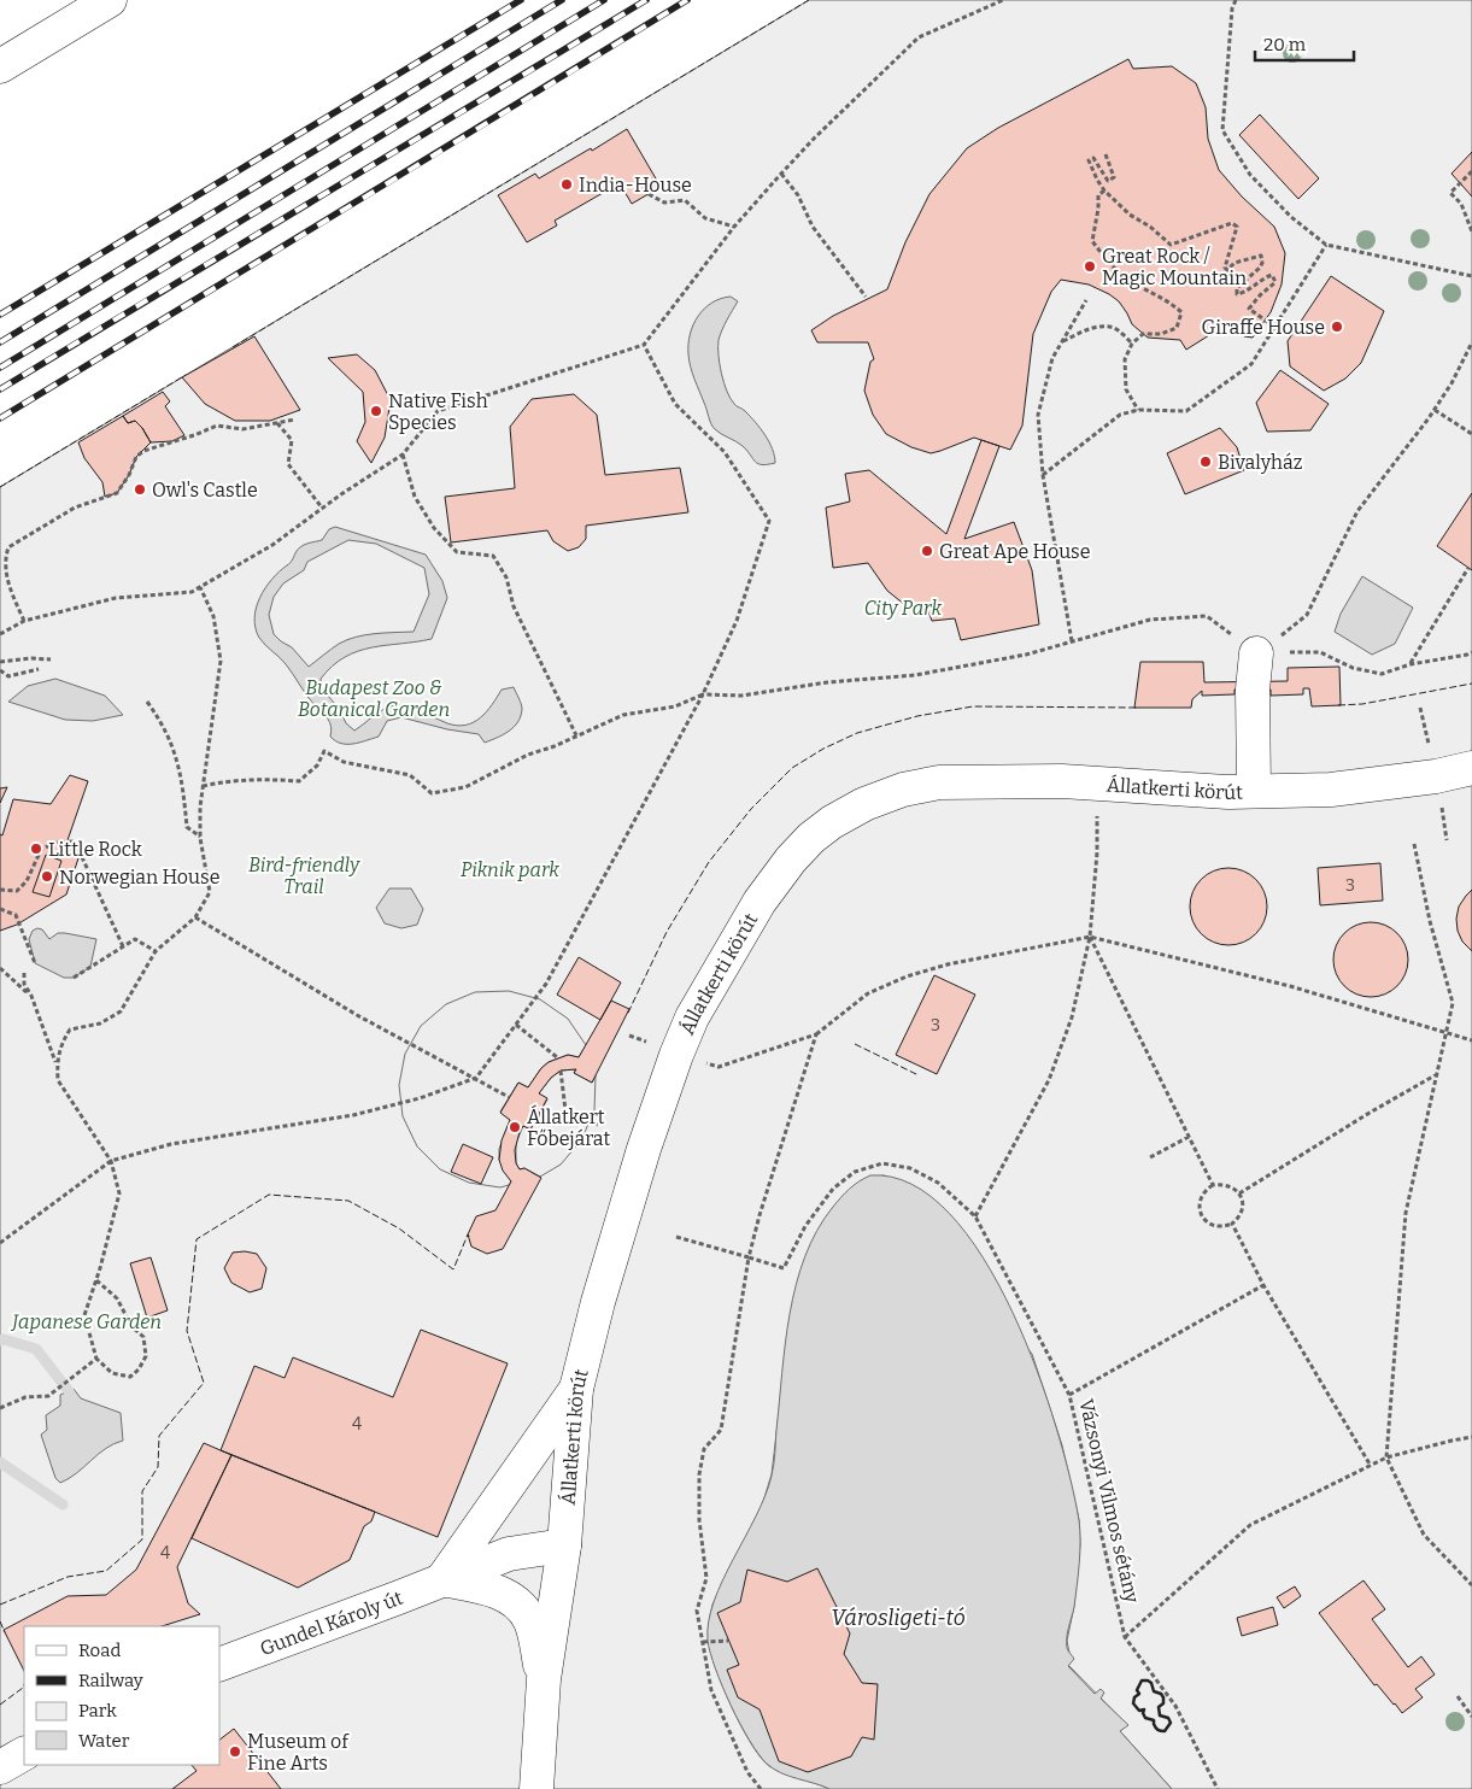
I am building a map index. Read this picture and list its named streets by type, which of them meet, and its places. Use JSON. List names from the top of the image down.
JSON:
{
  "streets": {
    "street": ["Állatkerti körút", "Gundel Károly út"],
    "path": ["Vázsonyi Vilmos sétány"]
  },
  "crossings": [
    ["Állatkerti körút", "Gundel Károly út"]
  ],
  "water": ["Városligeti-tó"],
  "parks": [
    "City Park",
    "Budapest Zoo & Botanical Garden",
    "Bird-friendly Trail",
    "Piknik park",
    "Japanese Garden"
  ],
  "places": [
    "India-House",
    "Great Rock / Magic Mountain",
    "Giraffe House",
    "Native Fish Species",
    "Bivalyház",
    "Owl's Castle",
    "Great Ape House",
    "Little Rock",
    "Norwegian House",
    "Állatkert Főbejárat",
    "Museum of Fine Arts"
  ],
  "house_numbers": [
    "3",
    "3",
    "4",
    "4"
  ],
  "legend": [
    "Road",
    "Railway",
    "Park",
    "Water"
  ],
  "scale_bar": "20 m"
}
